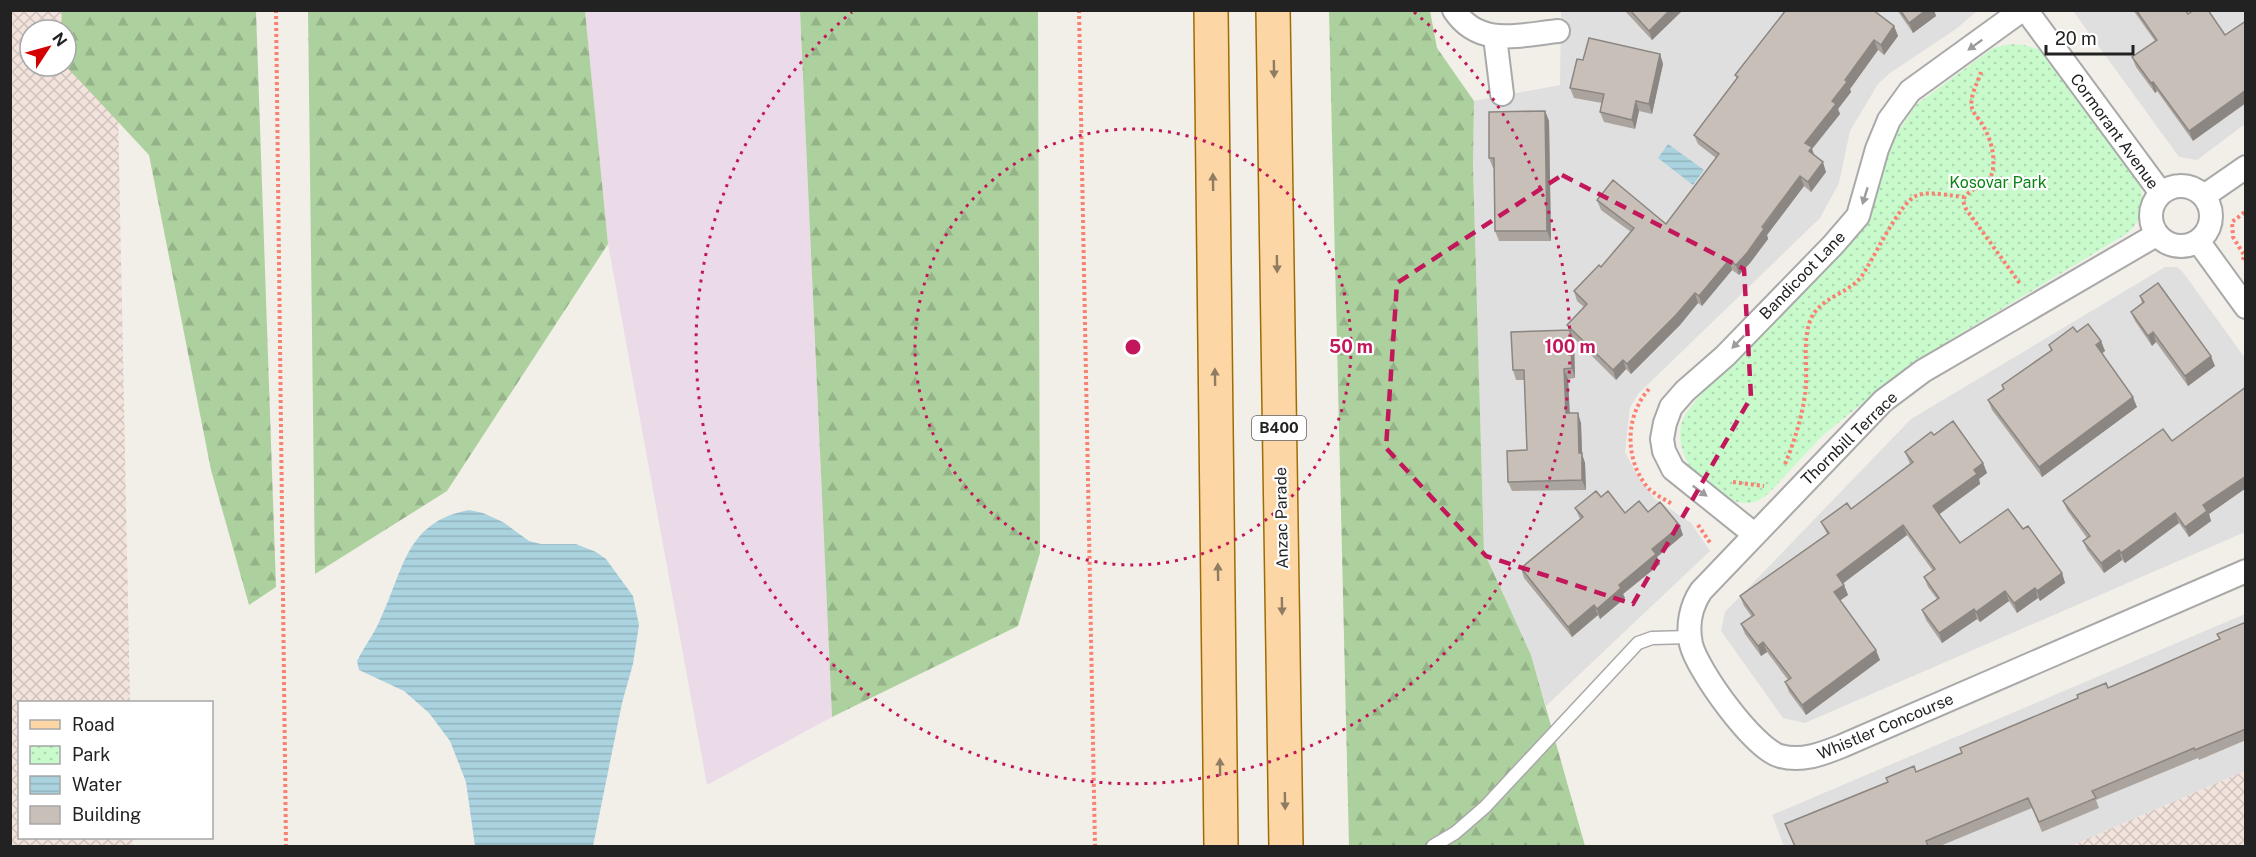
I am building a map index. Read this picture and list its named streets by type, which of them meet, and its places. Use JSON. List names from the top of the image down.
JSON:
{
  "streets": {
    "main road": ["B400", "Anzac Parade"],
    "street": [
      "Cormorant Avenue",
      "Bandicoot Lane",
      "Thornbill Terrace",
      "Whistler Concourse"
    ]
  },
  "crossings": [
    ["Cormorant Avenue", "Bandicoot Lane"],
    ["Cormorant Avenue", "Thornbill Terrace"],
    ["Bandicoot Lane", "Thornbill Terrace"],
    ["Thornbill Terrace", "Whistler Concourse"]
  ],
  "one_way": ["Bandicoot Lane"],
  "parks": ["Kosovar Park"],
  "legend": [
    "Road",
    "Park",
    "Water",
    "Building"
  ],
  "scale_bar": "20 m",
  "north": "top right",
  "rings": ["50 m", "100 m"]
}
